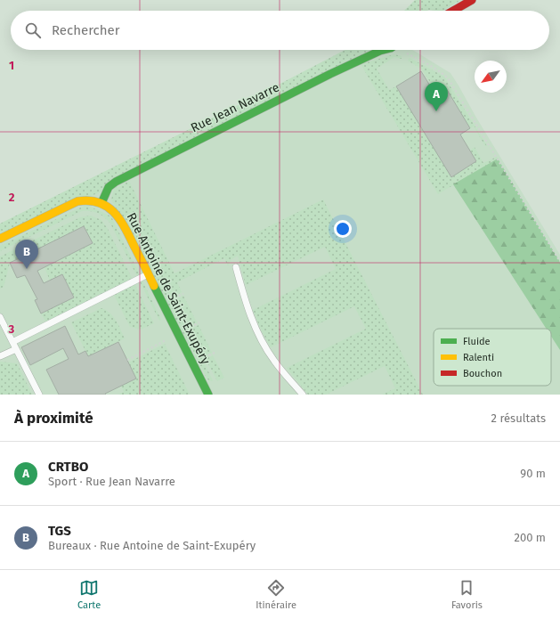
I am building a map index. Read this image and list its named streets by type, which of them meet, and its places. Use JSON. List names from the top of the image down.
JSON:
{
  "streets": {
    "street": ["Rue Jean Navarre", "Rue Antoine de Saint-Exupéry"]
  },
  "crossings": [
    ["Rue Jean Navarre", "Rue Antoine de Saint-Exupéry"]
  ],
  "legend": ["Fluide", "Ralenti", "Bouchon"],
  "north": "bottom left",
  "page": {
    "search": "Rechercher",
    "pins": ["A", "B"],
    "heading": ["À proximité", "2 résultats"],
    "list": [
      {
        "mark": "A",
        "name": "CRTBO",
        "note": "Sport · Rue Jean Navarre",
        "value": "90 m"
      },
      {
        "mark": "B",
        "name": "TGS",
        "note": "Bureaux · Rue Antoine de Saint-Exupéry",
        "value": "200 m"
      }
    ],
    "nav": ["Carte", "Itinéraire", "Favoris"]
  },
  "grid": {
    "rows": ["1", "2", "3"]
  }
}
